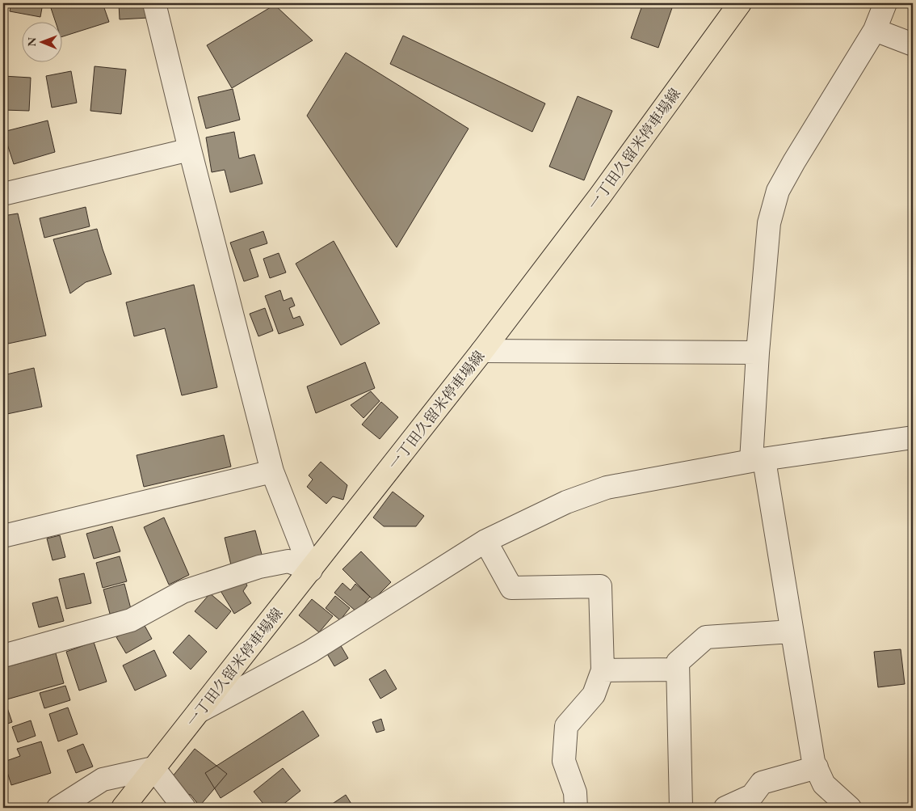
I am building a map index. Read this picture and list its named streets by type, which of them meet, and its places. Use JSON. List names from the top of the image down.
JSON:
{
  "streets": {
    "main road": ["一丁田久留米停車場線"]
  },
  "north": "left"
}
